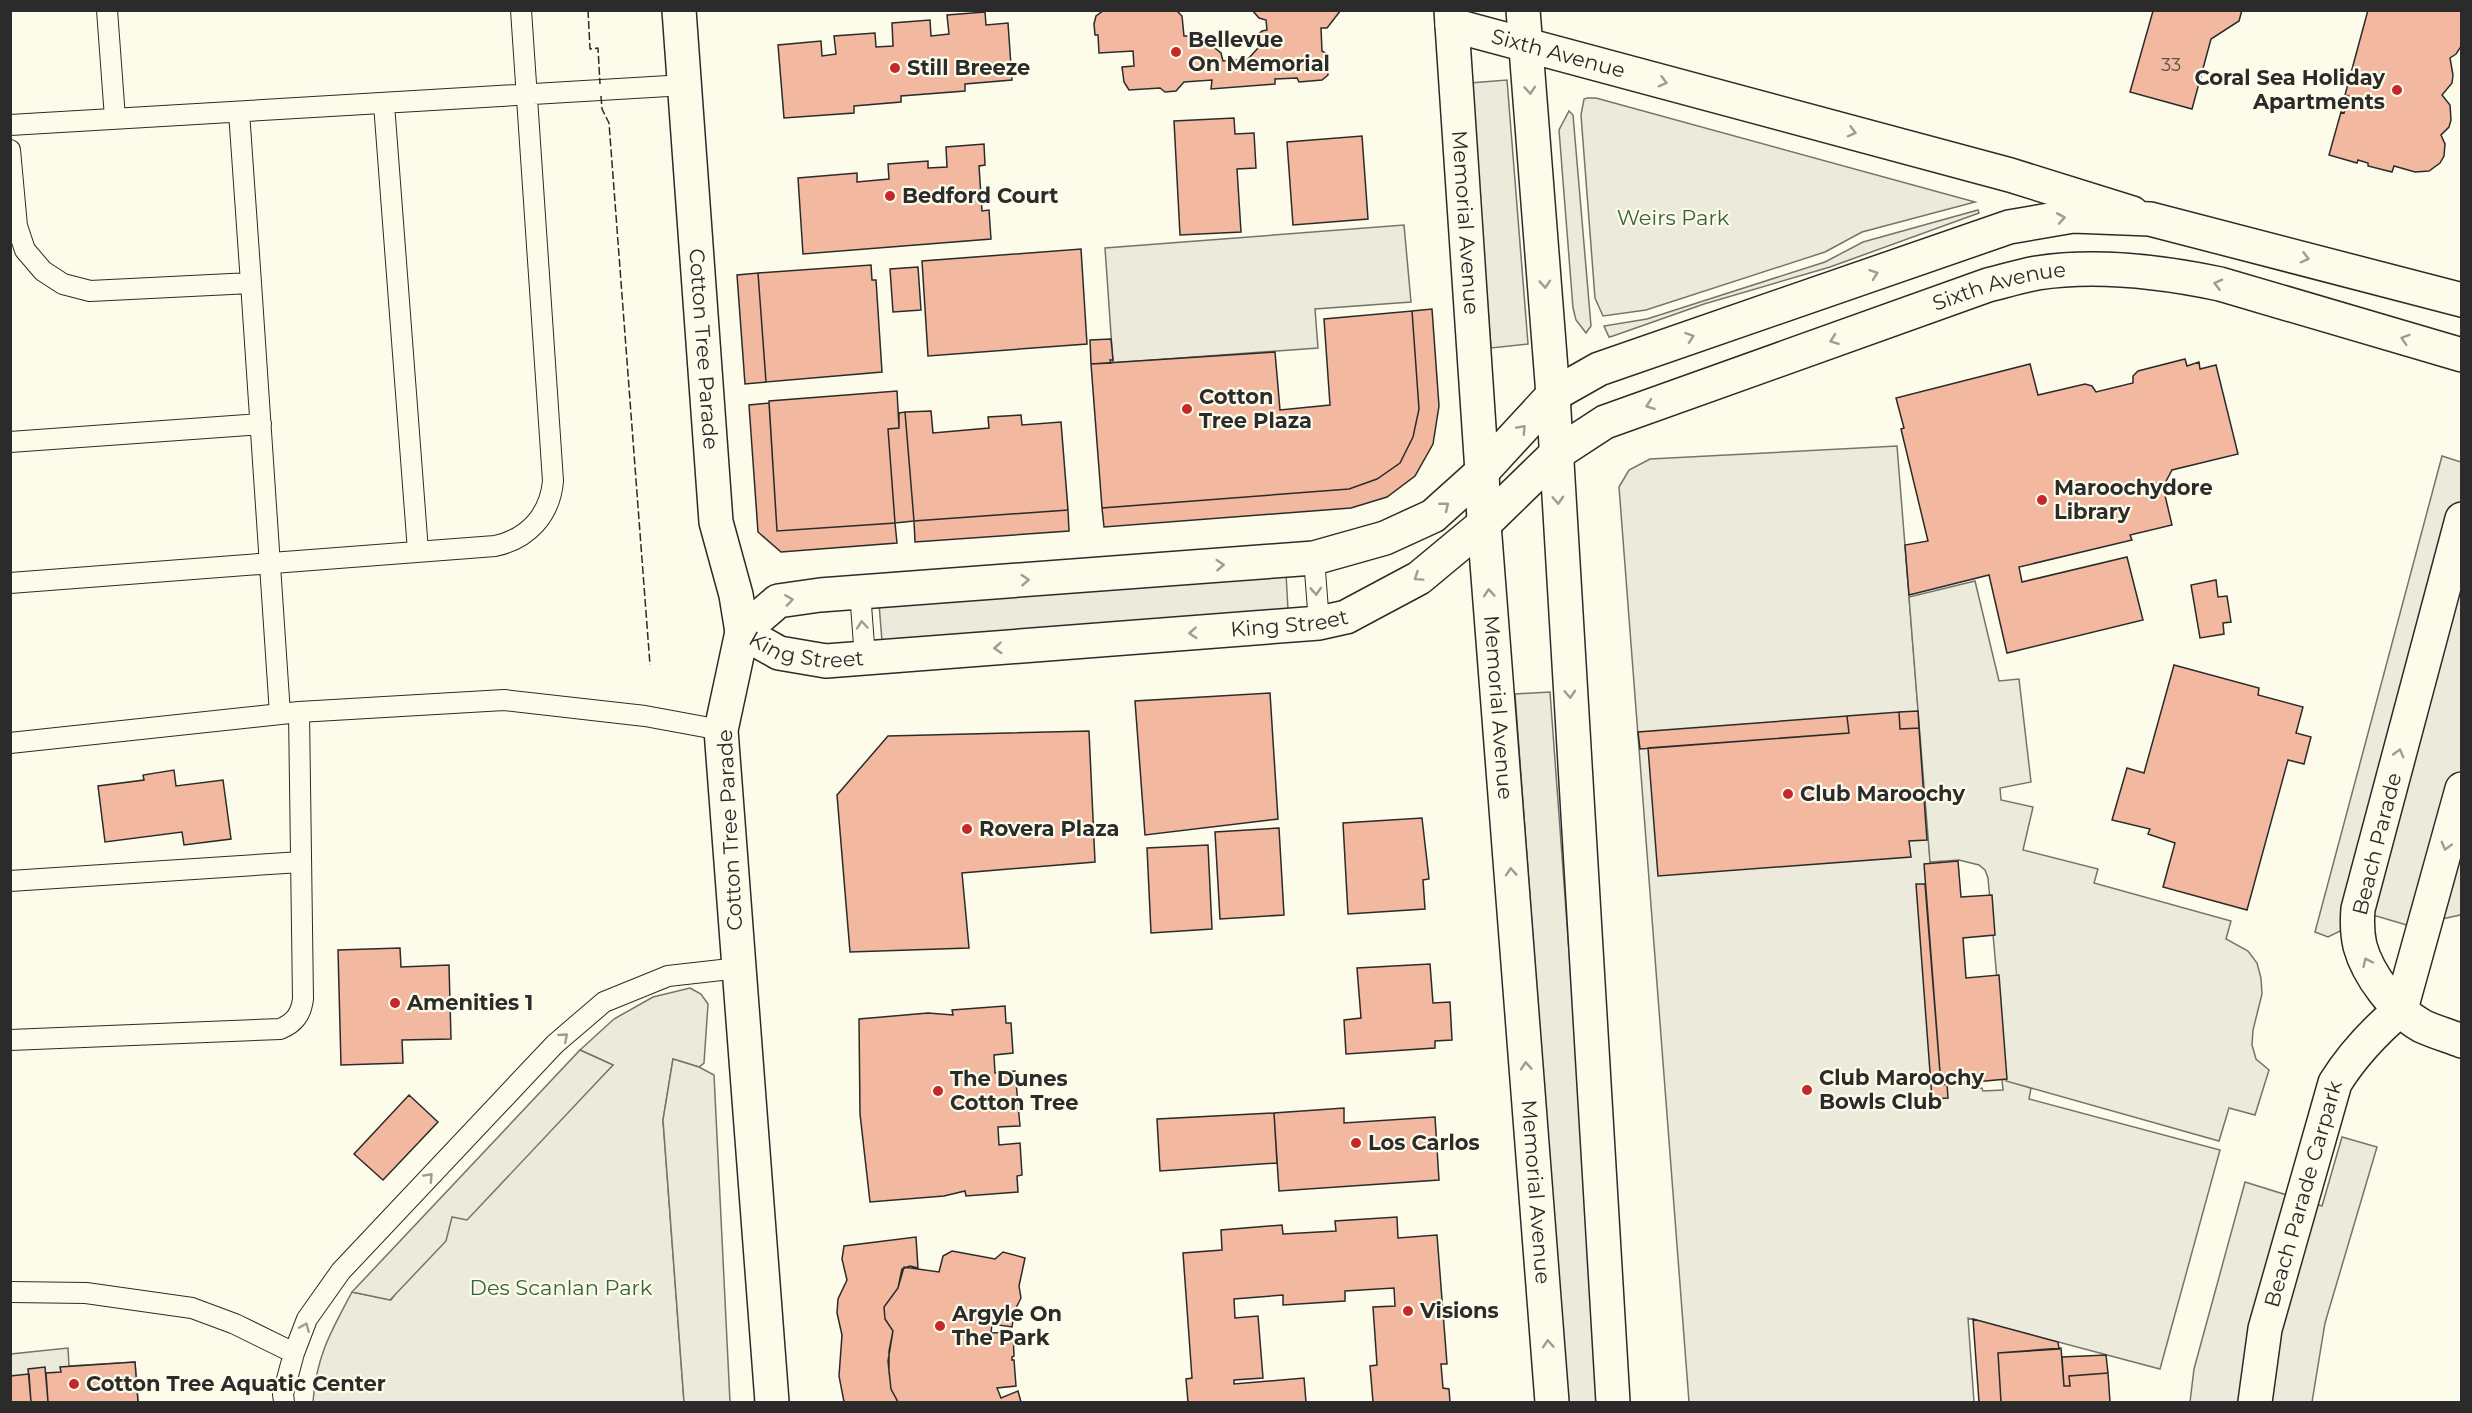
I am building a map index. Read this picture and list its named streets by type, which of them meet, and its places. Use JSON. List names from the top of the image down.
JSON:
{
  "streets": {
    "street": [
      "Sixth Avenue",
      "Memorial Avenue",
      "Cotton Tree Parade",
      "King Street",
      "Beach Parade",
      "Beach Parade Carpark"
    ]
  },
  "crossings": [
    ["Sixth Avenue", "Memorial Avenue"],
    ["Sixth Avenue", "King Street"],
    ["Memorial Avenue", "King Street"],
    ["Cotton Tree Parade", "King Street"],
    ["Beach Parade", "Beach Parade Carpark"]
  ],
  "parks": ["Weirs Park", "Des Scanlan Park"],
  "places": [
    "Bellevue On Memorial",
    "Still Breeze",
    "Coral Sea Holiday Apartments",
    "Bedford Court",
    "Cotton Tree Plaza",
    "Maroochydore Library",
    "Club Maroochy",
    "Rovera Plaza",
    "Amenities 1",
    "Club Maroochy Bowls Club",
    "The Dunes Cotton Tree",
    "Los Carlos",
    "Visions",
    "Argyle On The Park",
    "Cotton Tree Aquatic Center"
  ],
  "house_numbers": ["33"]
}
